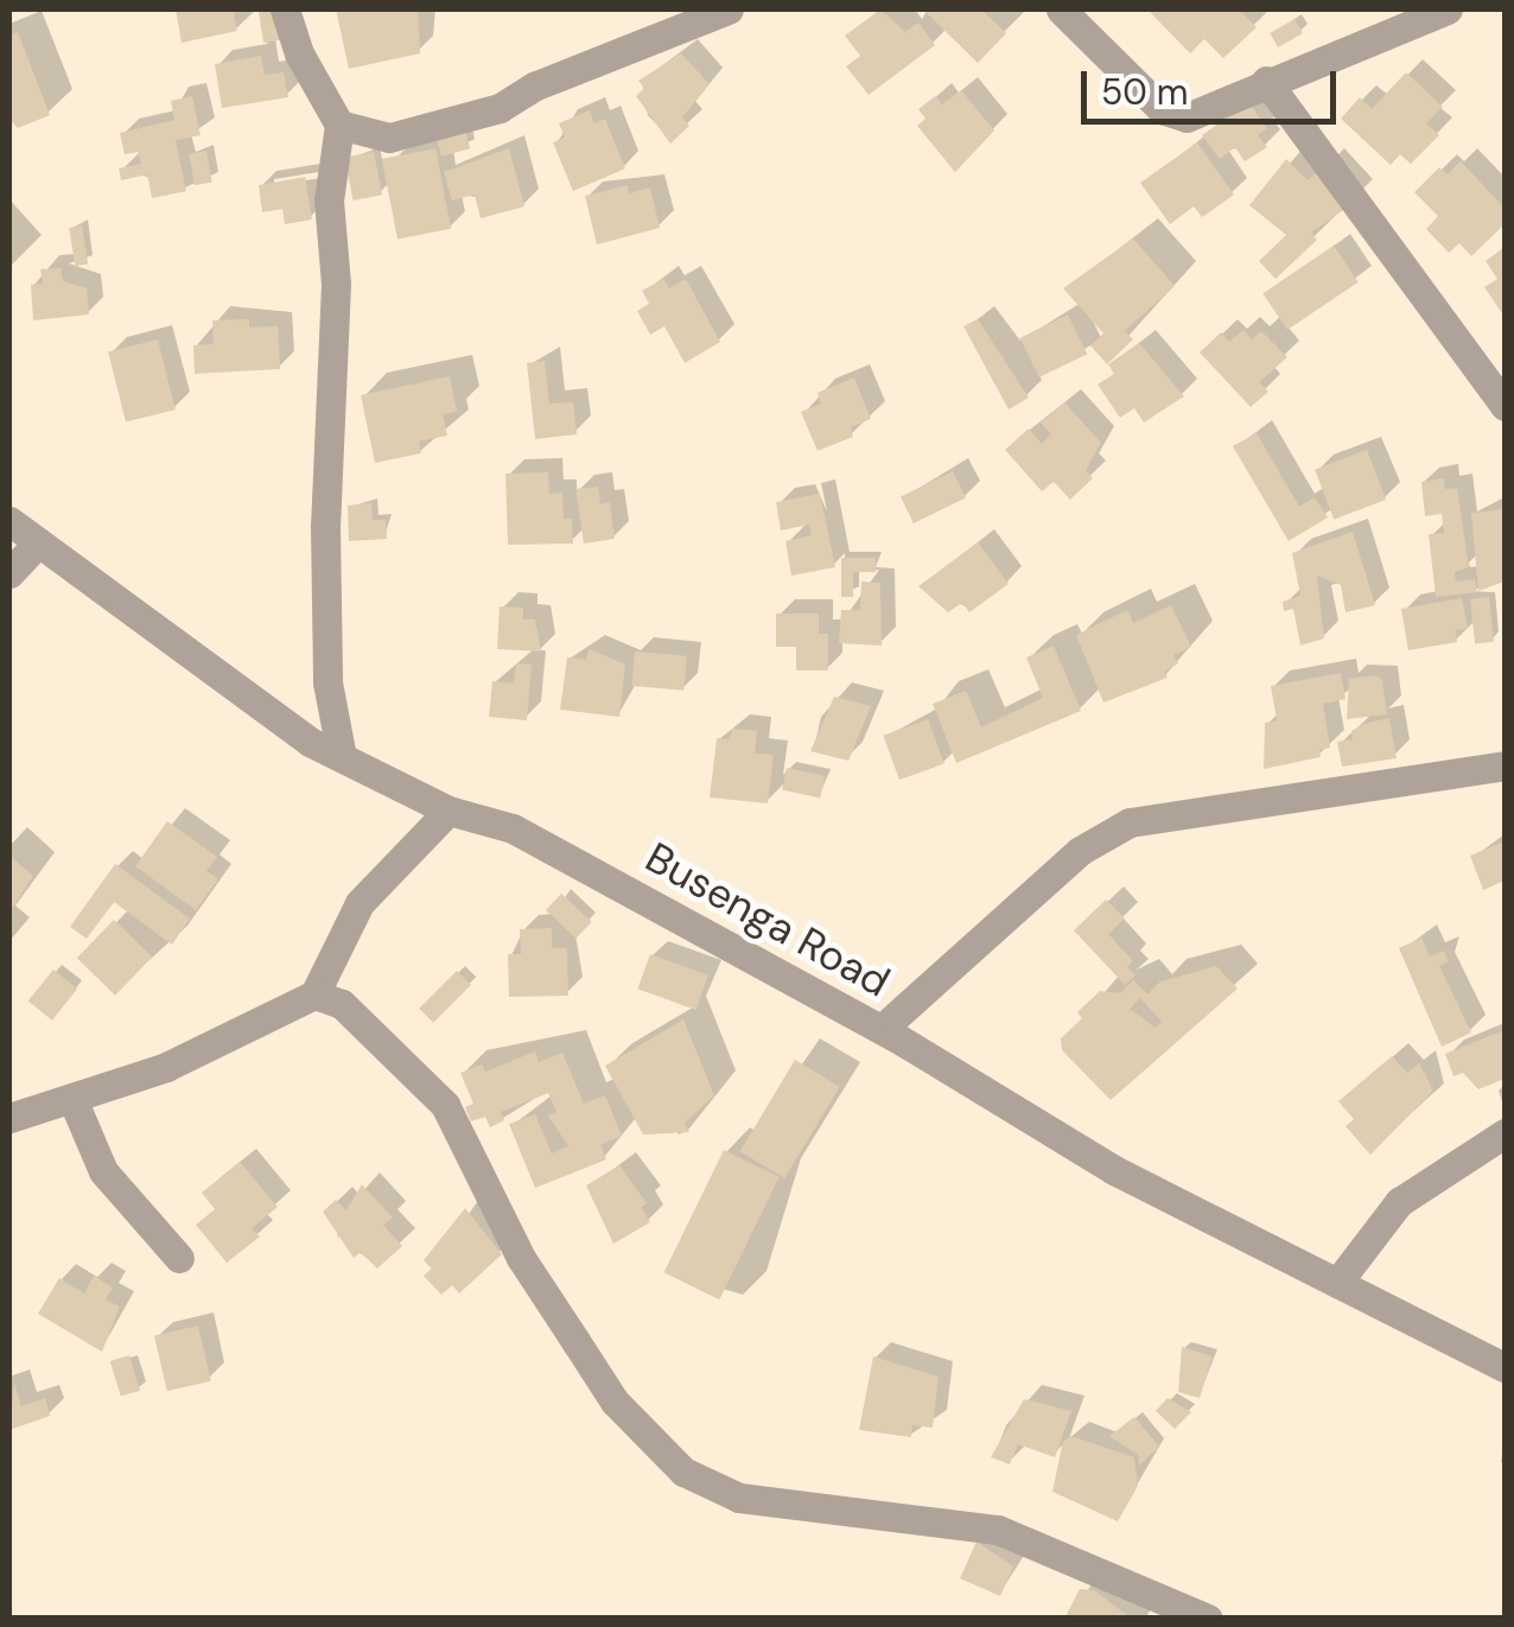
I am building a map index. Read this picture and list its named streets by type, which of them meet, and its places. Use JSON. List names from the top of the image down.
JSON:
{
  "streets": {
    "street": ["Busenga Road"]
  },
  "scale_bar": "50 m"
}
